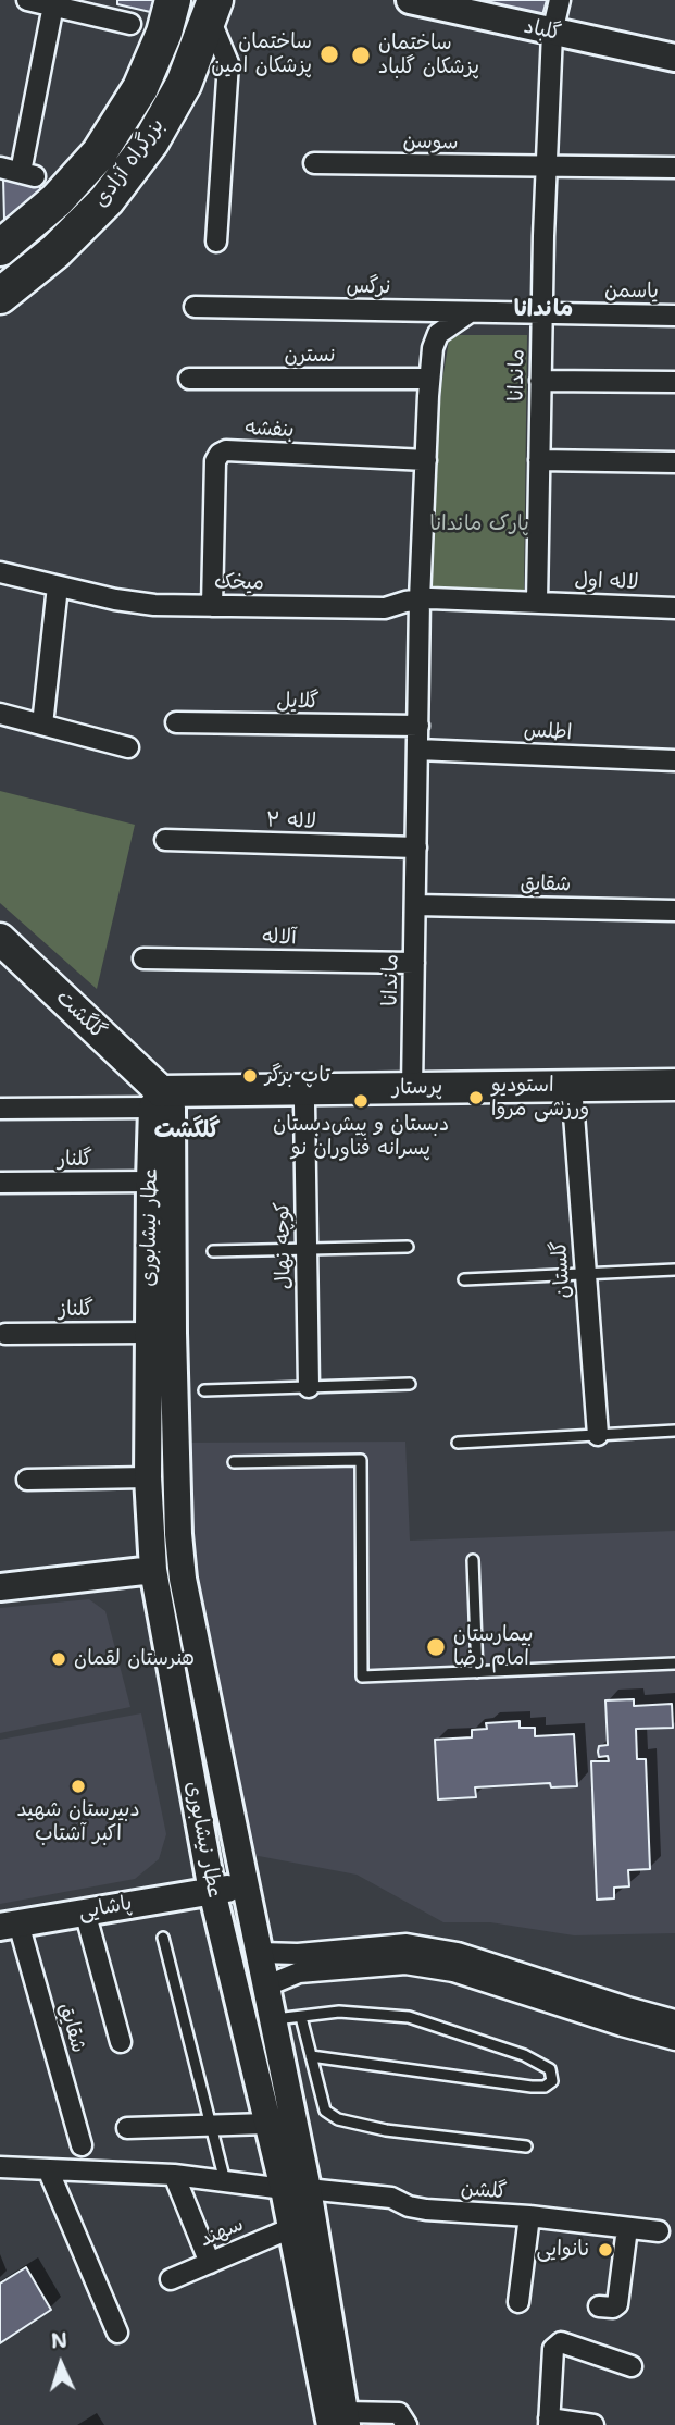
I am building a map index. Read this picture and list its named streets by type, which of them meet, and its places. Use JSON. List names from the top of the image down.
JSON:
{
  "streets": {
    "highway": ["بزرگراه آزادی"],
    "main road": [
      "گلباد",
      "گلگشت",
      "پرستار",
      "عطار نیشابوری",
      "پاشایی"
    ],
    "street": [
      "سوسن",
      "نرگس",
      "یاسمن",
      "نسترن",
      "ماندانا",
      "بنفشه",
      "لاله اول",
      "میخک",
      "گلایل",
      "اطلس",
      "لاله ۲",
      "شقایق",
      "آلاله",
      "گلنار",
      "کوچه نهال",
      "گلستان",
      "گلناز",
      "گلشن",
      "سهند"
    ]
  },
  "crossings": [
    ["گلباد", "ماندانا"],
    ["سوسن", "ماندانا"],
    ["نرگس", "یاسمن"],
    ["نرگس", "ماندانا"],
    ["یاسمن", "ماندانا"],
    ["نسترن", "ماندانا"],
    ["ماندانا", "بنفشه"],
    ["ماندانا", "لاله اول"],
    ["ماندانا", "میخک"],
    ["ماندانا", "گلایل"],
    ["ماندانا", "اطلس"],
    ["ماندانا", "لاله ۲"],
    ["ماندانا", "شقایق"],
    ["ماندانا", "آلاله"],
    ["ماندانا", "پرستار"],
    ["بنفشه", "میخک"],
    ["شقایق", "پاشایی"],
    ["گلگشت", "پرستار"],
    ["گلگشت", "عطار نیشابوری"],
    ["پرستار", "عطار نیشابوری"],
    ["پرستار", "کوچه نهال"],
    ["پرستار", "گلستان"],
    ["گلنار", "عطار نیشابوری"],
    ["عطار نیشابوری", "گلناز"],
    ["عطار نیشابوری", "پاشایی"],
    ["عطار نیشابوری", "گلشن"],
    ["عطار نیشابوری", "سهند"]
  ],
  "districts": ["ماندانا", "گلگشت"],
  "parks": ["پارک ماندانا"],
  "places": [
    "ساختمان پزشکان امین",
    "ساختمان پزشکان گلباد",
    "تاپ برگر",
    "استودیو ورزشی مروا",
    "دبستان و پیش‌دبستان پسرانه فناوران نو",
    "بیمارستان امام رضا",
    "هنرستان لقمان",
    "دبیرستان شهید اکبر آشتاب",
    "نانوایی"
  ],
  "north": "top"
}
